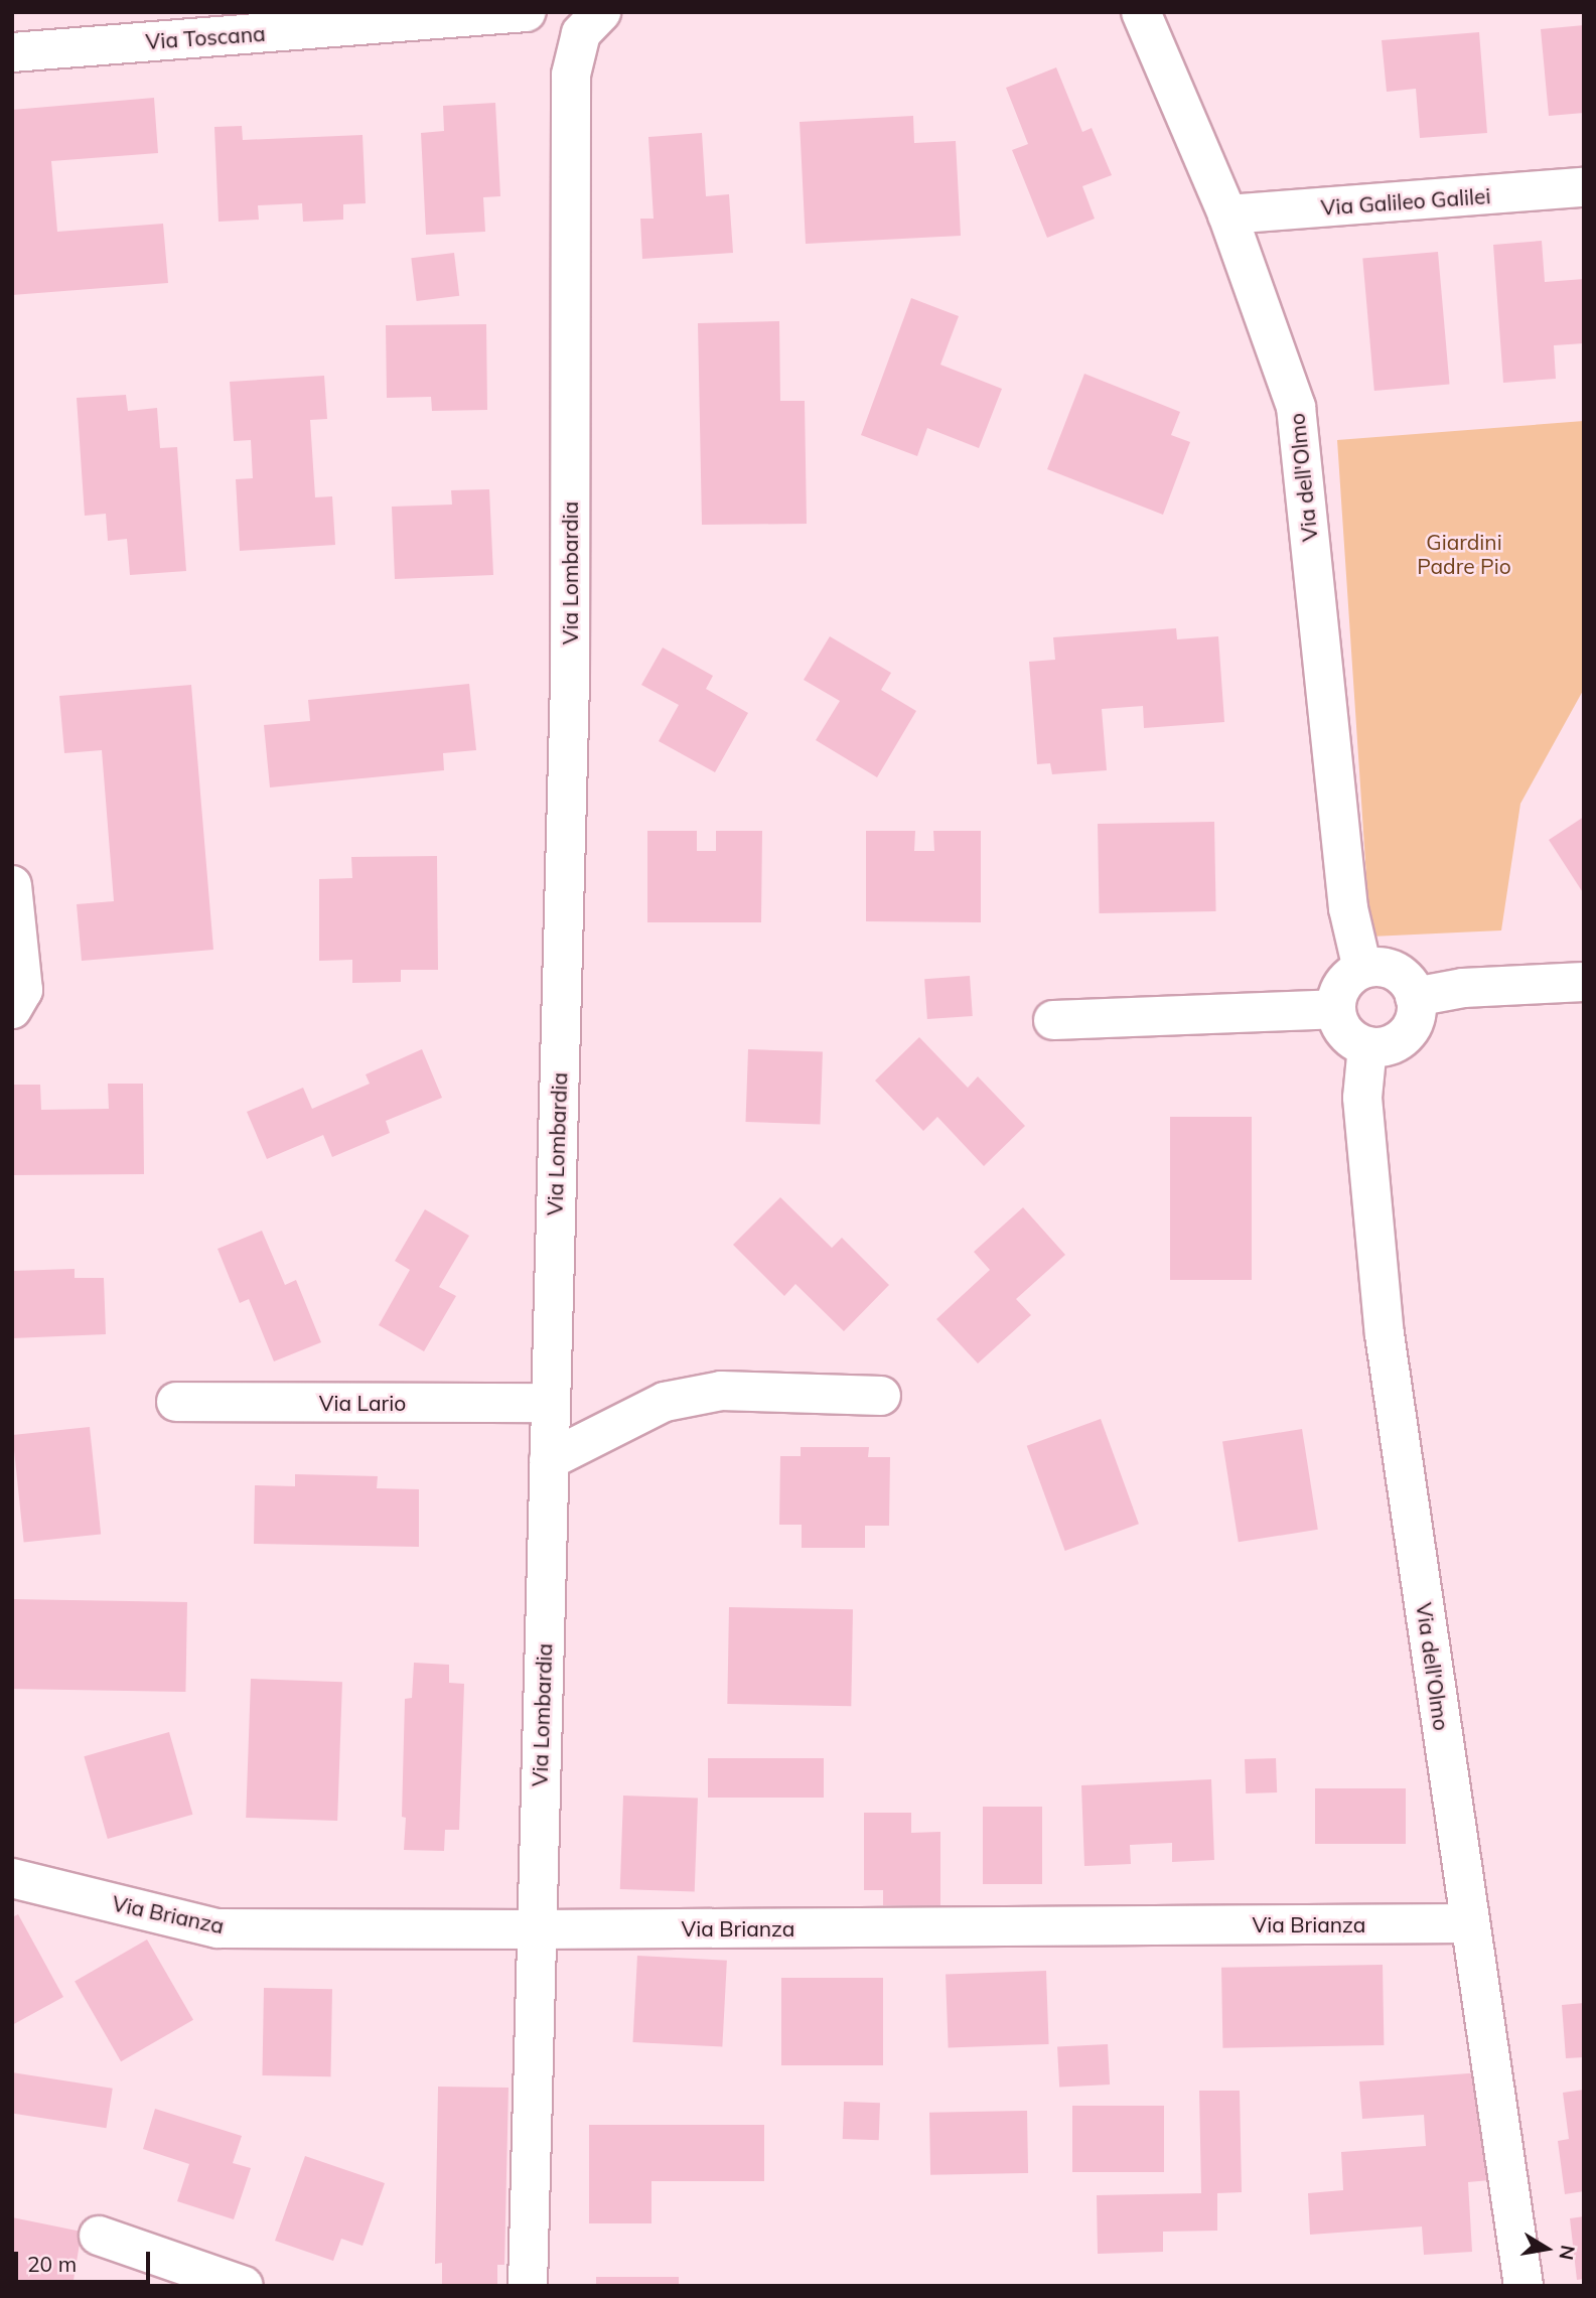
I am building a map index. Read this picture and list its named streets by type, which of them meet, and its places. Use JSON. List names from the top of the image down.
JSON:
{
  "streets": {
    "street": [
      "Via Toscana",
      "Via Galileo Galilei",
      "Via dell'Olmo",
      "Via Lombardia",
      "Via Lario",
      "Via Brianza"
    ]
  },
  "crossings": [
    ["Via Galileo Galilei", "Via dell'Olmo"],
    ["Via dell'Olmo", "Via Brianza"],
    ["Via Lombardia", "Via Lario"],
    ["Via Lombardia", "Via Brianza"]
  ],
  "parks": ["Giardini Padre Pio"],
  "scale_bar": "20 m",
  "north": "right"
}
